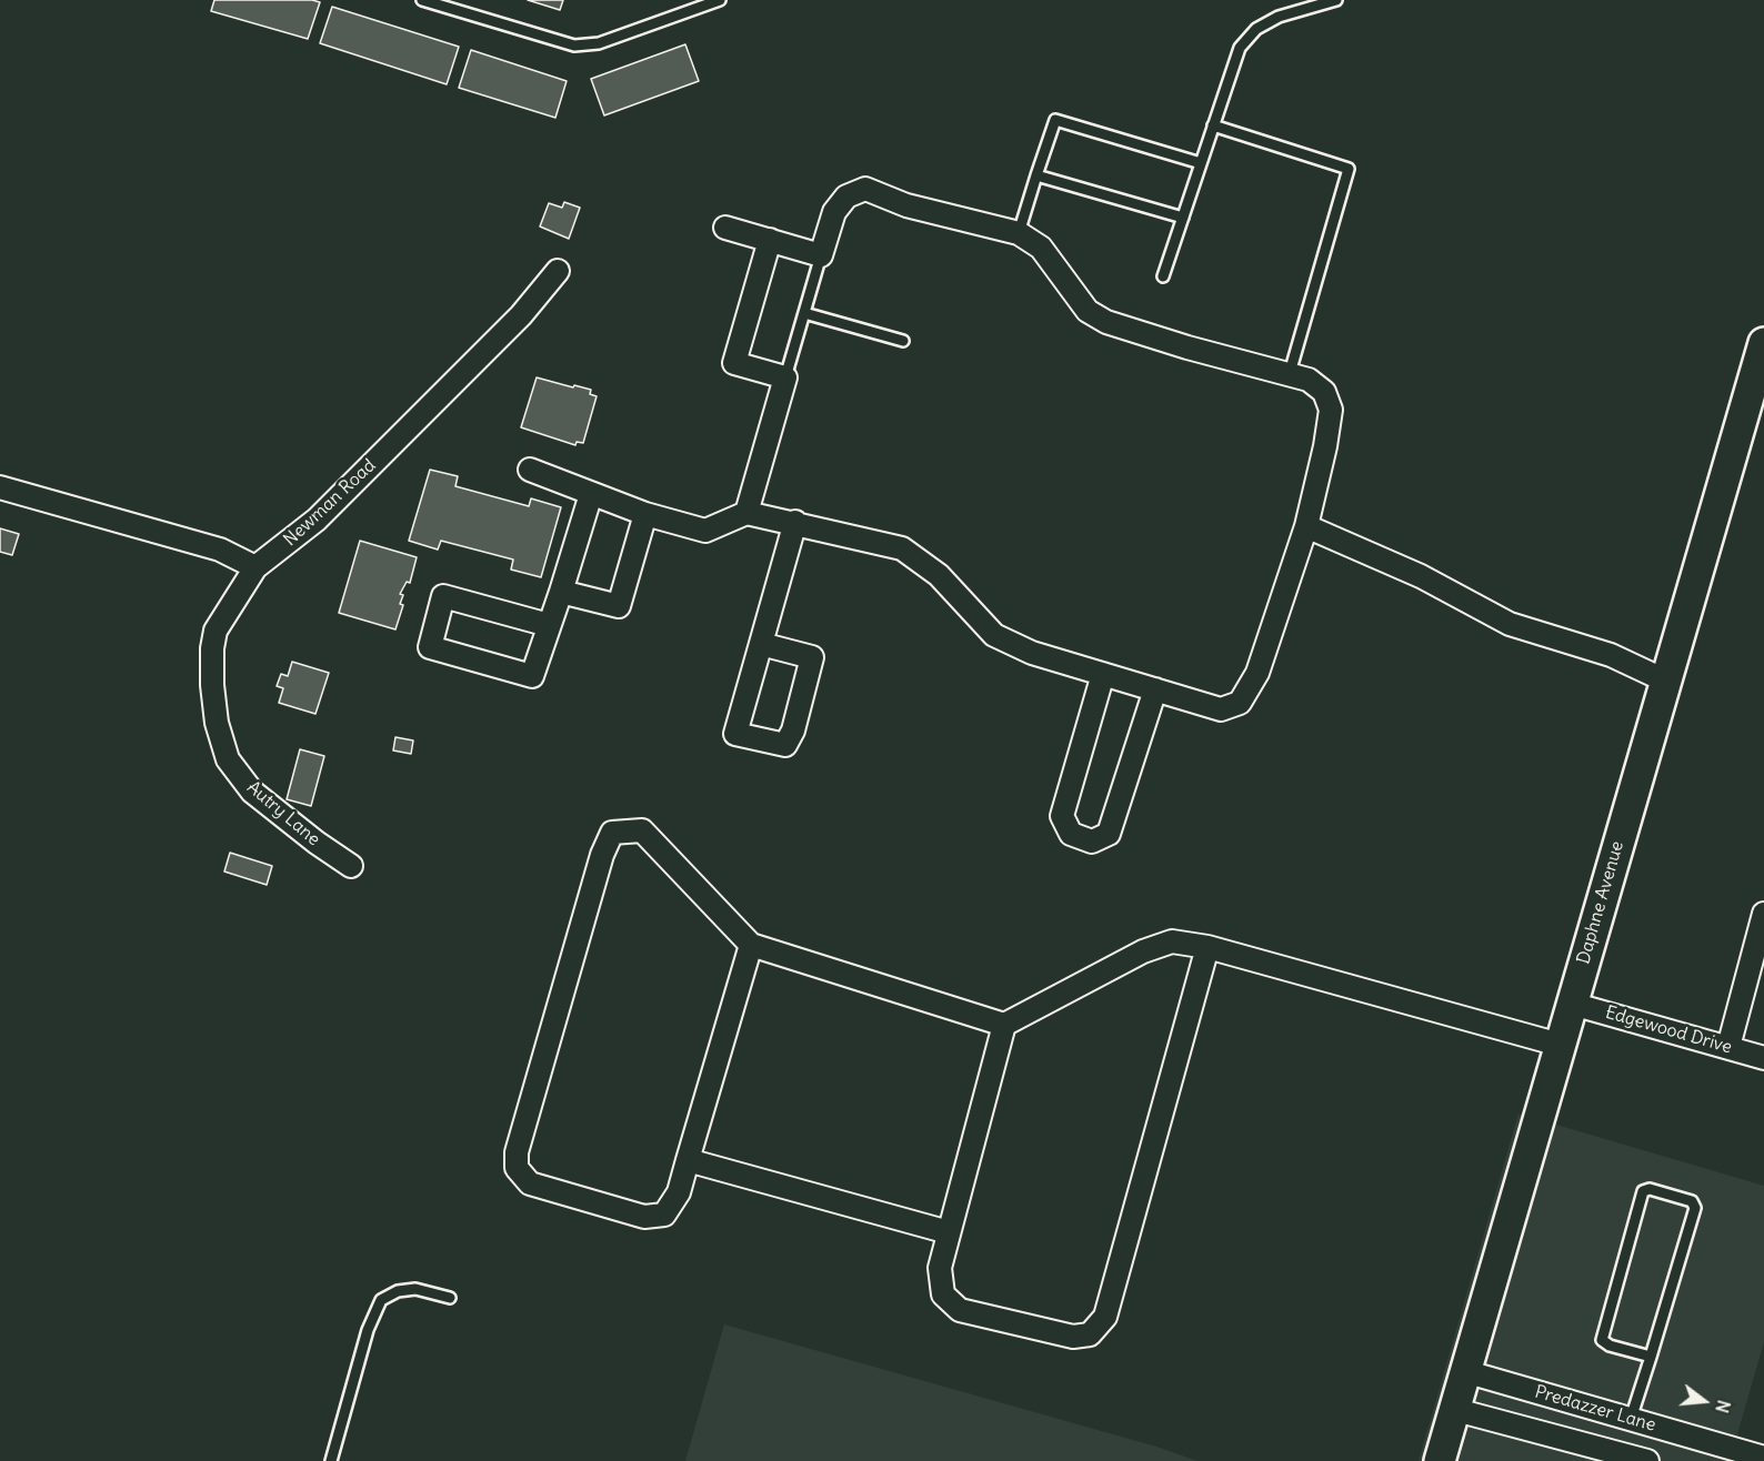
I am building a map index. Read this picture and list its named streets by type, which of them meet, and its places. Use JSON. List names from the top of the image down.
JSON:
{
  "streets": {
    "street": [
      "Newman Road",
      "Autry Lane",
      "Daphne Avenue",
      "Edgewood Drive",
      "Predazzer Lane"
    ]
  },
  "crossings": [
    ["Newman Road", "Autry Lane"],
    ["Daphne Avenue", "Edgewood Drive"],
    ["Daphne Avenue", "Predazzer Lane"]
  ],
  "north": "right"
}
